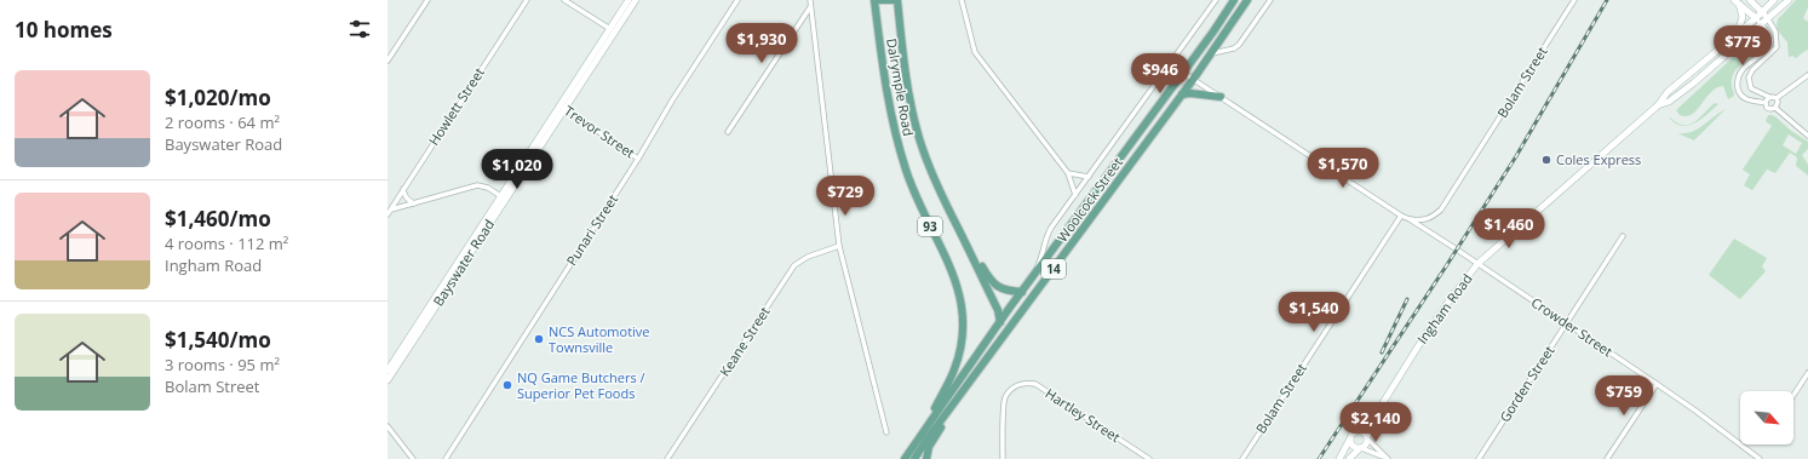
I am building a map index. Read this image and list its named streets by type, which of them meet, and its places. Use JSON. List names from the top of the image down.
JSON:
{
  "streets": {
    "main road": [
      "Dalrymple Road",
      "Woolcock Street",
      "93",
      "Bayswater Road",
      "14",
      "Ingham Road"
    ],
    "street": [
      "Bolam Street",
      "Howlett Street",
      "Trevor Street",
      "Punari Street",
      "Crowder Street",
      "Keane Street",
      "Gorden Street",
      "Hartley Street"
    ]
  },
  "crossings": [
    ["Bolam Street", "Crowder Street"],
    ["Dalrymple Road", "Woolcock Street"],
    ["Trevor Street", "Punari Street"],
    ["Trevor Street", "Bayswater Road"],
    ["Woolcock Street", "Crowder Street"],
    ["Ingham Road", "Crowder Street"],
    ["Crowder Street", "Gorden Street"]
  ],
  "places": ["Coles Express", "NCS Automotive Townsville", "NQ Game Butchers / Superior Pet Foods"],
  "north": "bottom right",
  "page": {
    "heading": "10 homes",
    "price": [
      "$1,930",
      "$775",
      "$946",
      "$1,570",
      "$1,020",
      "$729",
      "$1,460",
      "$1,540",
      "$759",
      "$2,140"
    ],
    "list": [
      {
        "name": "$1,020/mo",
        "note": "2 rooms · 64 m² · Bayswater Road"
      },
      {
        "name": "$1,460/mo",
        "note": "4 rooms · 112 m² · Ingham Road"
      },
      {
        "name": "$1,540/mo",
        "note": "3 rooms · 95 m² · Bolam Street"
      }
    ]
  }
}
